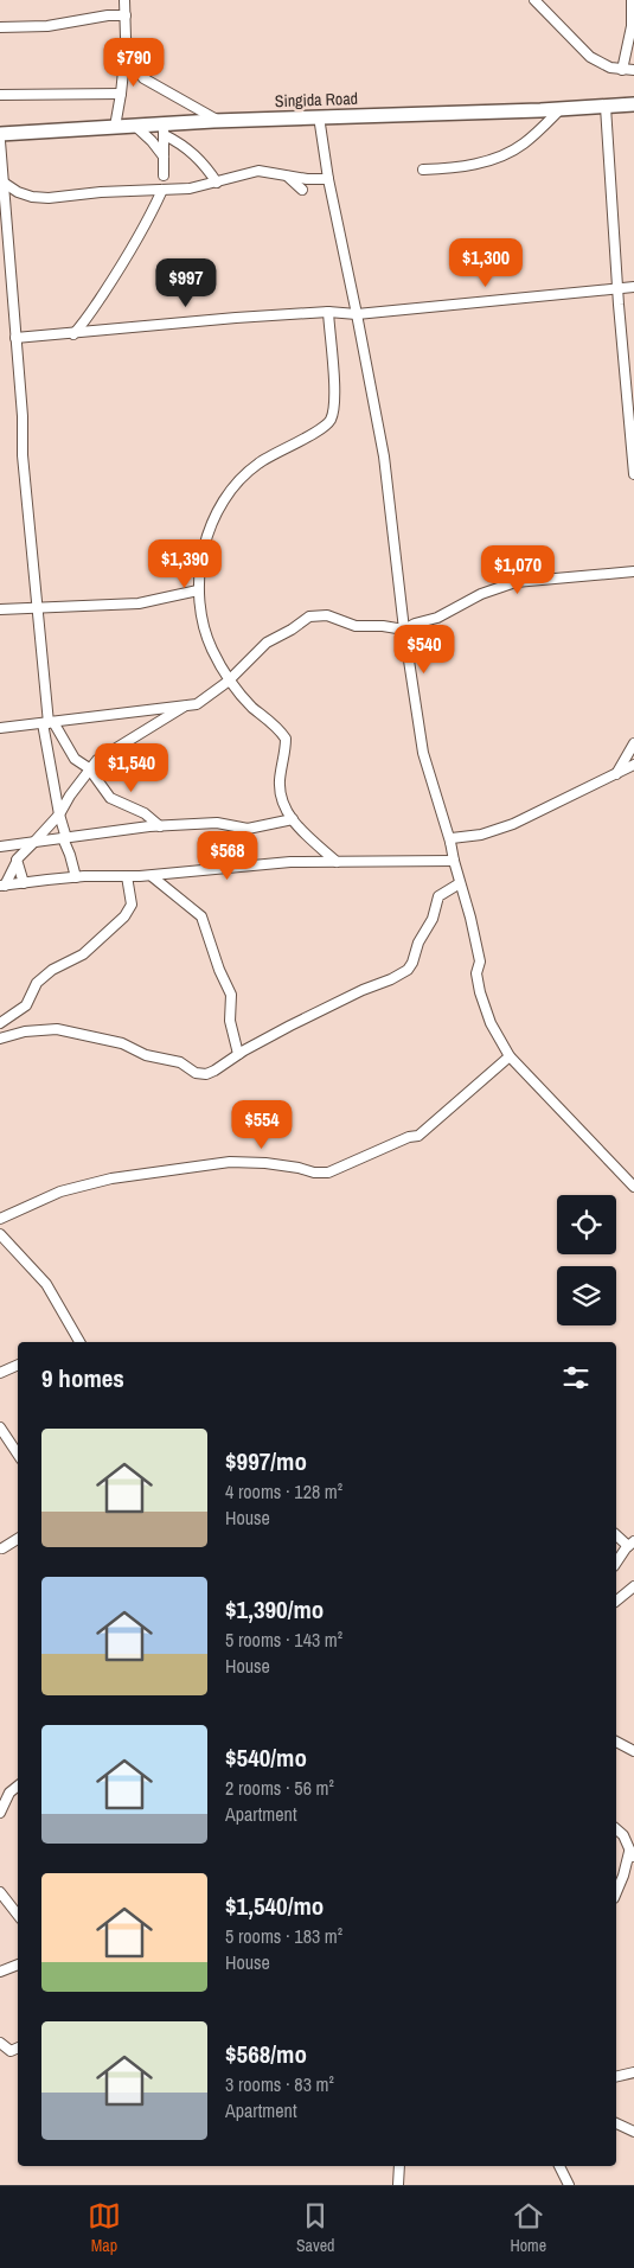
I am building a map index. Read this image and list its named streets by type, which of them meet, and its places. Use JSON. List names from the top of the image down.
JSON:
{
  "streets": {
    "highway": ["Singida Road"]
  },
  "page": {
    "price": [
      "$790",
      "$1,300",
      "$997",
      "$1,390",
      "$1,070",
      "$540",
      "$1,540",
      "$568",
      "$554"
    ],
    "heading": "9 homes",
    "list": [
      {
        "name": "$997/mo",
        "note": "4 rooms · 128 m² · House"
      },
      {
        "name": "$1,390/mo",
        "note": "5 rooms · 143 m² · House"
      },
      {
        "name": "$540/mo",
        "note": "2 rooms · 56 m² · Apartment"
      },
      {
        "name": "$1,540/mo",
        "note": "5 rooms · 183 m² · House"
      },
      {
        "name": "$568/mo",
        "note": "3 rooms · 83 m² · Apartment"
      }
    ],
    "tabs": ["Map", "Saved", "Home"]
  }
}
